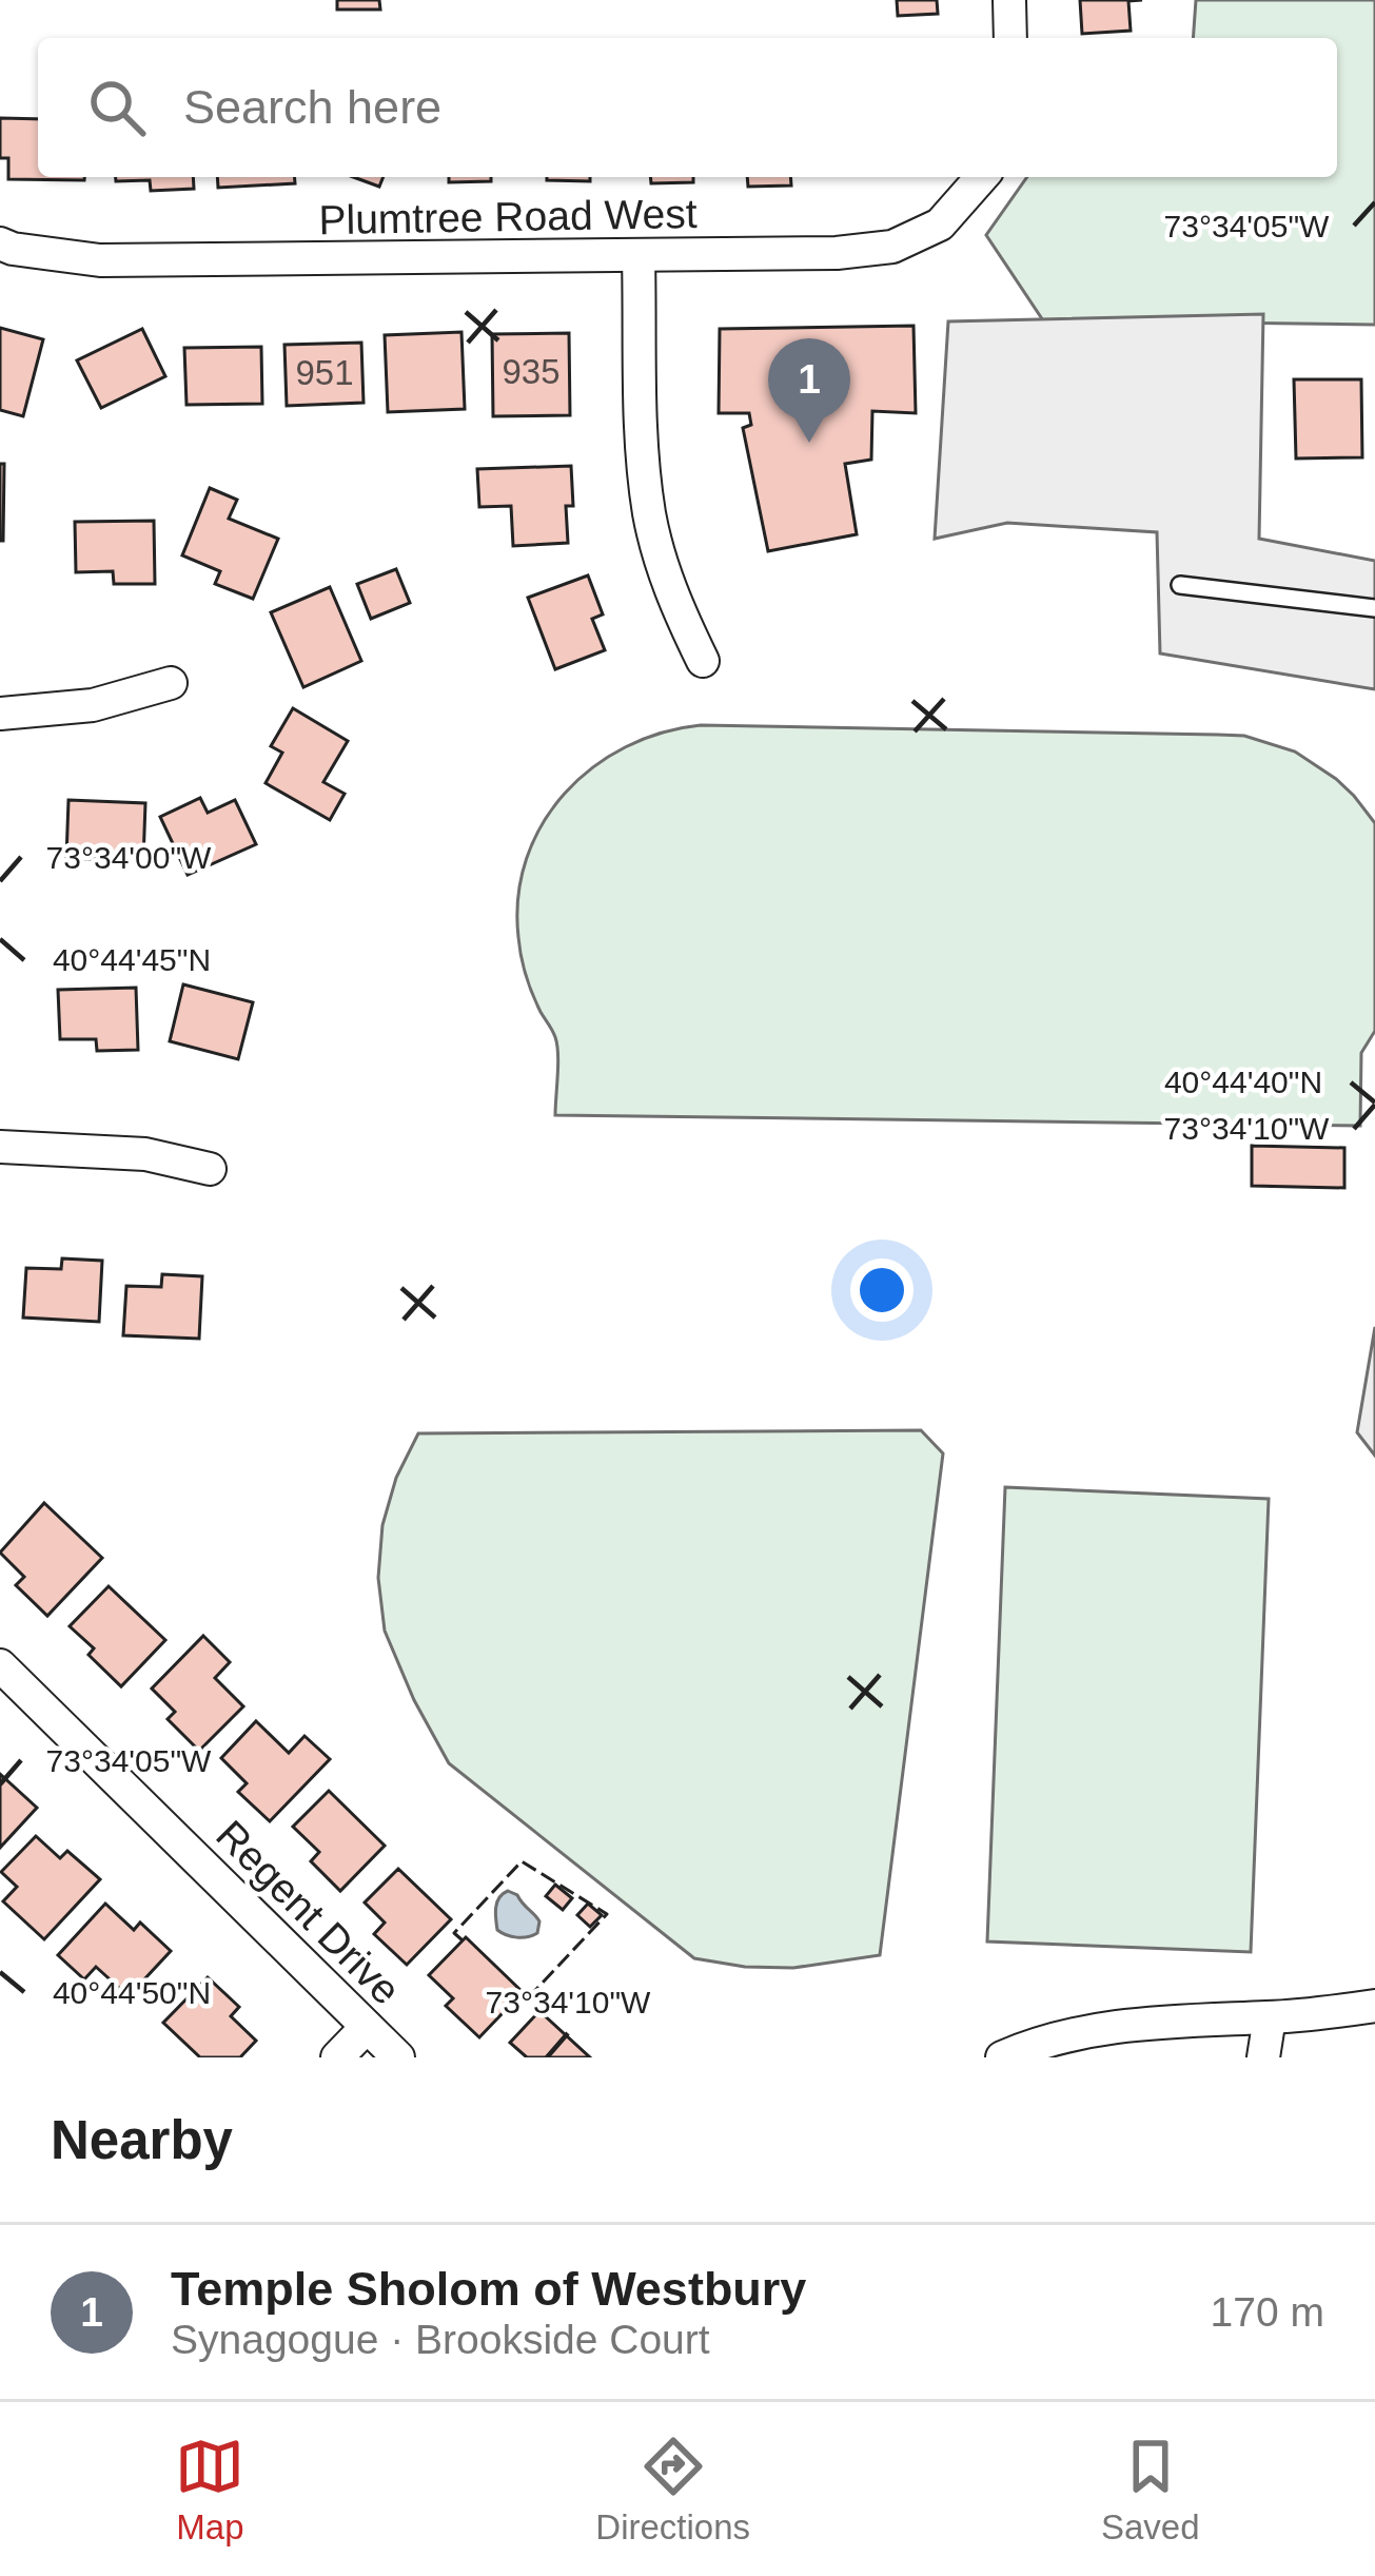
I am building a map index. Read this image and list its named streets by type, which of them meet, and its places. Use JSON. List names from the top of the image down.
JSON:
{
  "streets": {
    "street": ["Plumtree Road West", "Regent Drive"]
  },
  "house_numbers": ["935", "951"],
  "page": {
    "search": "Search here",
    "pins": "1",
    "heading": "Nearby",
    "list": [
      {
        "mark": "1",
        "name": "Temple Sholom of Westbury",
        "note": "Synagogue · Brookside Court",
        "value": "170 m"
      }
    ],
    "nav": ["Map", "Directions", "Saved"]
  },
  "coordinates": [
    "73°34'05\"W",
    "73°34'00\"W",
    "40°44'45\"N",
    "40°44'40\"N",
    "73°34'10\"W",
    "40°44'50\"N"
  ]
}
